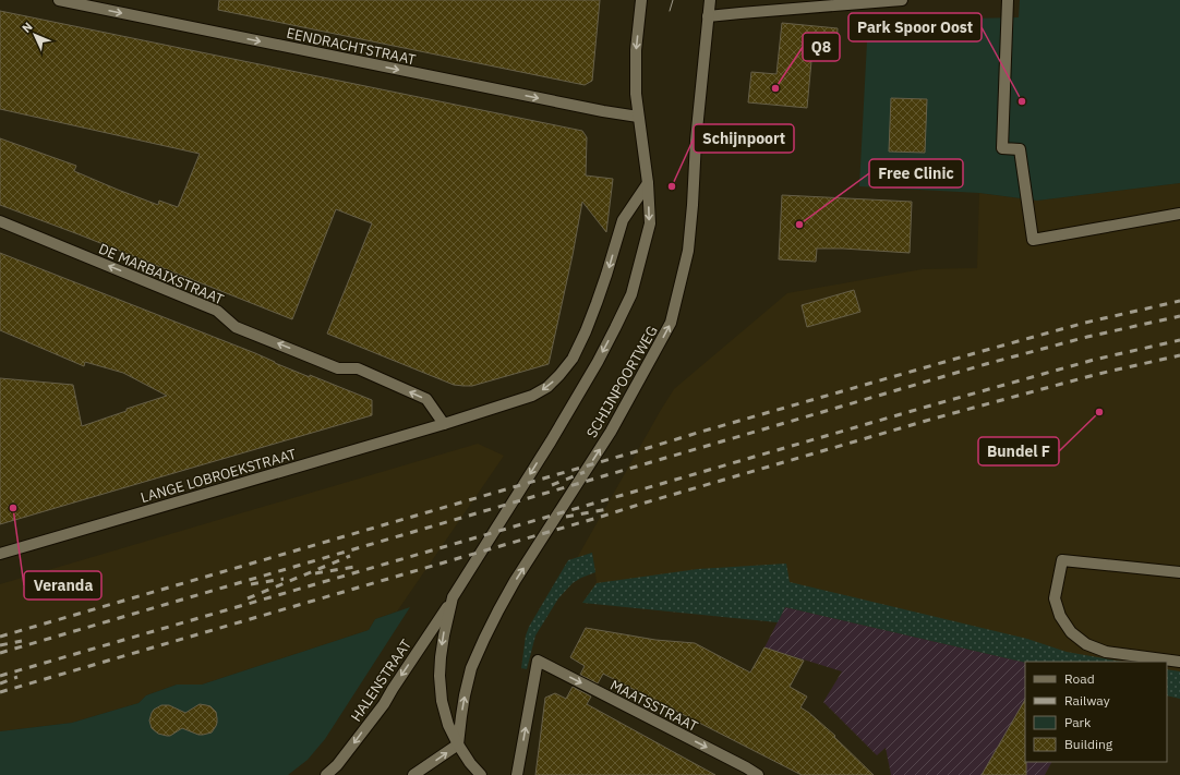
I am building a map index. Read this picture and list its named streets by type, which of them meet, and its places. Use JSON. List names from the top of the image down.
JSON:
{
  "streets": {
    "street": [
      "EENDRACHTSTRAAT",
      "DE MARBAIXSTRAAT",
      "SCHIJNPOORTWEG",
      "LANGE LOBROEKSTRAAT",
      "HALENSTRAAT",
      "MAATSSTRAAT"
    ]
  },
  "crossings": [
    ["DE MARBAIXSTRAAT", "LANGE LOBROEKSTRAAT"]
  ],
  "one_way": ["EENDRACHTSTRAAT", "DE MARBAIXSTRAAT", "HALENSTRAAT"],
  "places": [
    "Q8",
    "Park Spoor Oost",
    "Schijnpoort",
    "Free Clinic",
    "Bundel F",
    "Veranda"
  ],
  "legend": [
    "Road",
    "Railway",
    "Park",
    "Building"
  ],
  "north": "top left"
}
